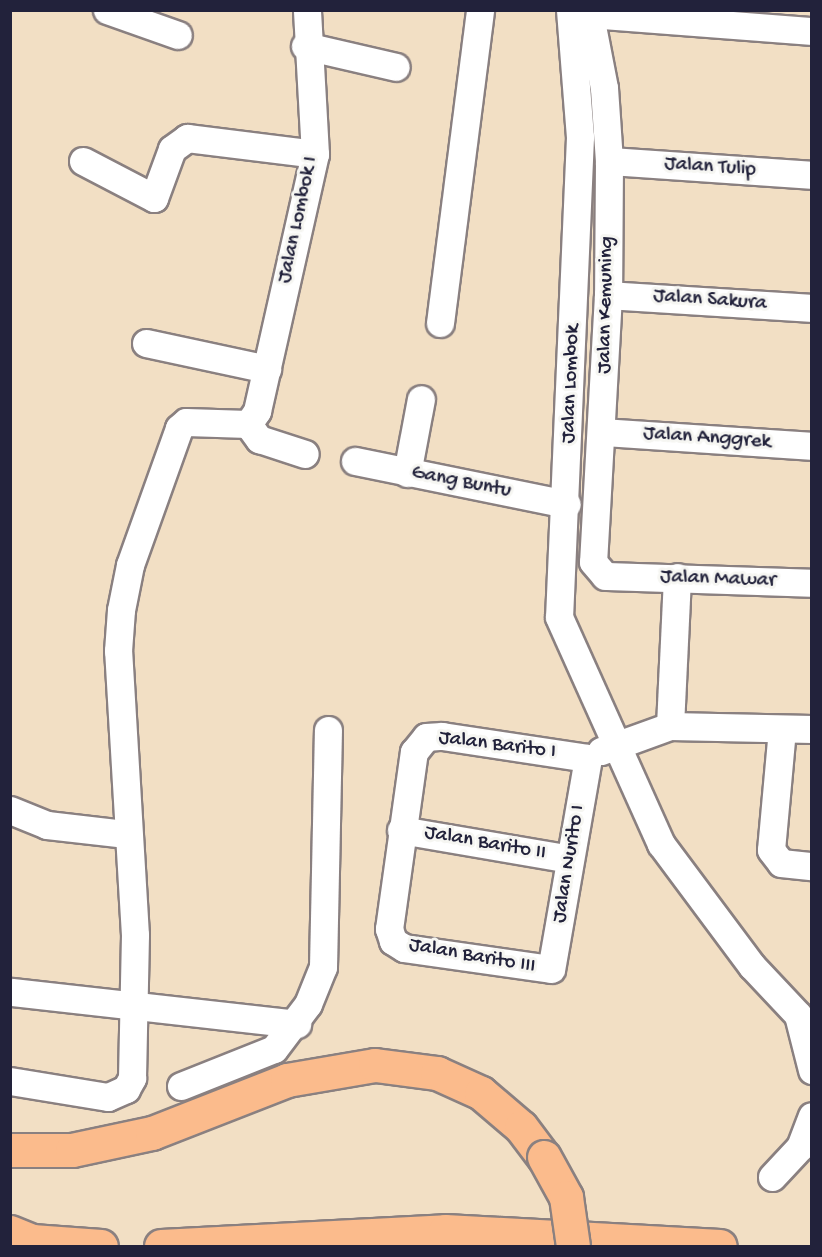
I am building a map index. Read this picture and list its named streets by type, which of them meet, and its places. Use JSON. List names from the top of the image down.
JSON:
{
  "streets": {
    "street": [
      "Jalan Tulip",
      "Jalan Lombok I",
      "Jalan Sakura",
      "Jalan Kemuning",
      "Jalan Lombok",
      "Jalan Anggrek",
      "Gang Buntu",
      "Jalan Mawar",
      "Jalan Barito I",
      "Jalan Barito II",
      "Jalan Nurito I",
      "Jalan Barito III"
    ]
  },
  "crossings": [
    ["Jalan Tulip", "Jalan Kemuning"],
    ["Jalan Sakura", "Jalan Kemuning"],
    ["Jalan Kemuning", "Jalan Lombok"],
    ["Jalan Kemuning", "Jalan Anggrek"],
    ["Jalan Kemuning", "Jalan Mawar"],
    ["Jalan Lombok", "Gang Buntu"],
    ["Jalan Barito I", "Jalan Barito II"],
    ["Jalan Barito I", "Jalan Nurito I"],
    ["Jalan Barito I", "Jalan Barito III"],
    ["Jalan Barito II", "Jalan Nurito I"],
    ["Jalan Barito II", "Jalan Barito III"],
    ["Jalan Nurito I", "Jalan Barito III"]
  ]
}
